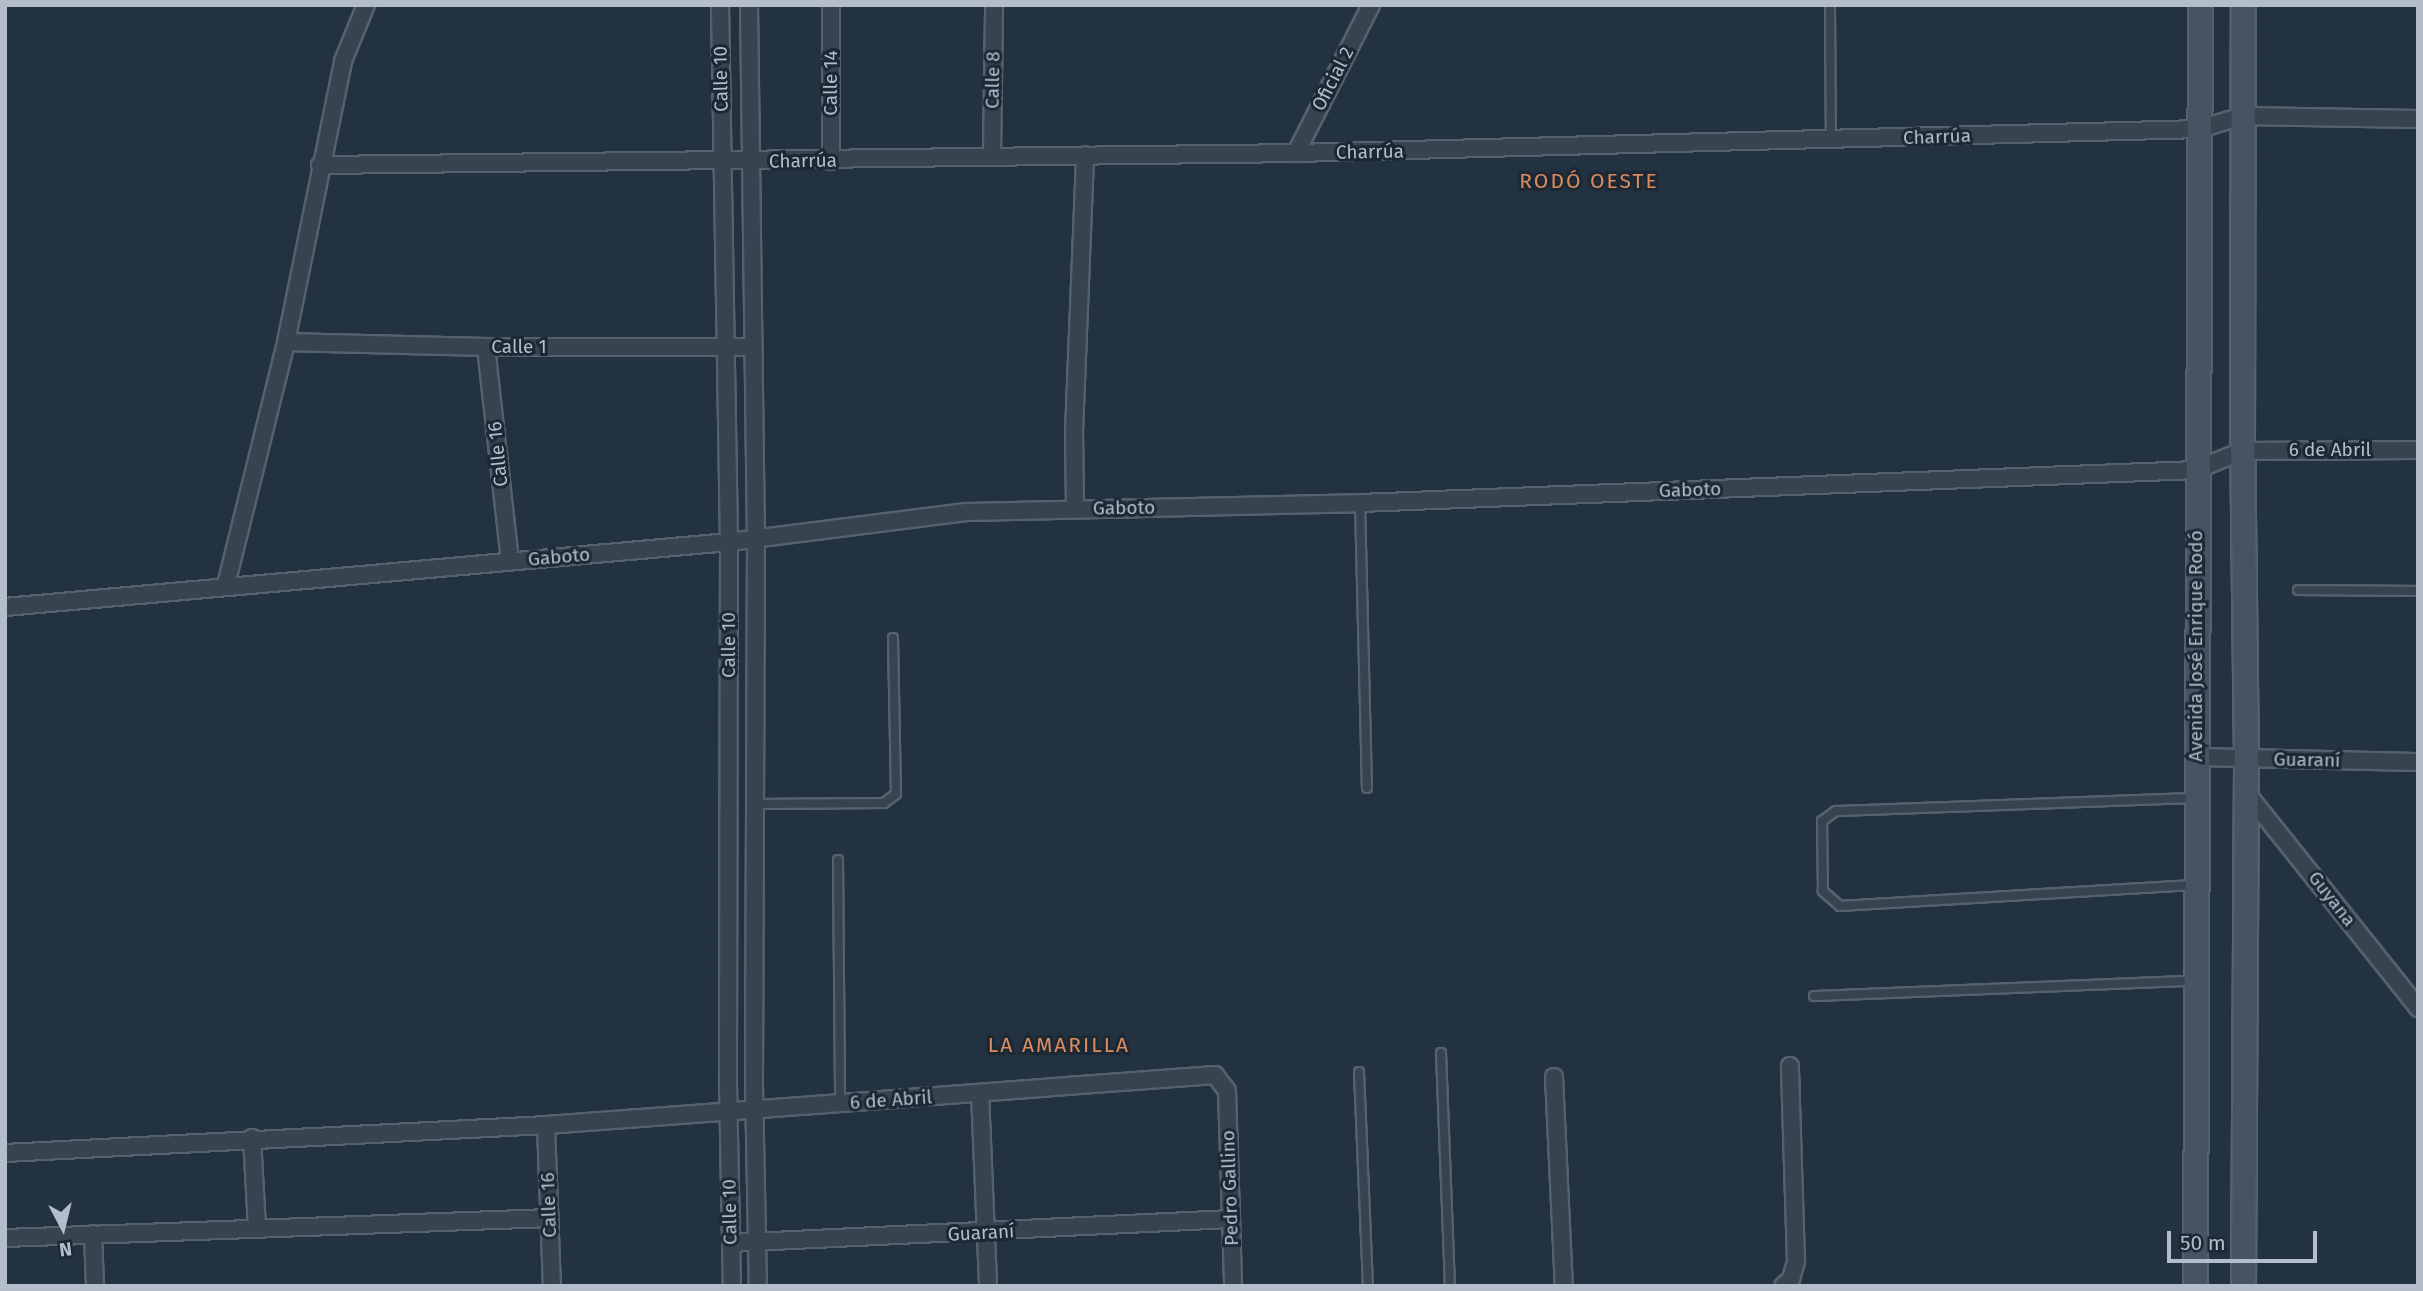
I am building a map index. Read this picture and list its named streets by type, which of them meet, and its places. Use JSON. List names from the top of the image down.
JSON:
{
  "streets": {
    "street": [
      "Calle 10",
      "Oficial 2",
      "Calle 8",
      "Calle 14",
      "Charrúa",
      "Calle 1",
      "6 de Abril",
      "Calle 16",
      "Gaboto",
      "Avenida José Enrique Rodó",
      "Guaraní",
      "Guyana",
      "Pedro Gallino"
    ]
  },
  "crossings": [
    ["Calle 10", "Charrúa"],
    ["Calle 10", "Calle 1"],
    ["Calle 10", "6 de Abril"],
    ["Calle 10", "Gaboto"],
    ["Calle 10", "Guaraní"],
    ["Oficial 2", "Charrúa"],
    ["Calle 8", "Charrúa"],
    ["Calle 14", "Charrúa"],
    ["Charrúa", "Avenida José Enrique Rodó"],
    ["Calle 1", "Calle 16"],
    ["6 de Abril", "Calle 16"],
    ["6 de Abril", "Gaboto"],
    ["6 de Abril", "Pedro Gallino"],
    ["Calle 16", "Gaboto"],
    ["Gaboto", "Avenida José Enrique Rodó"],
    ["Avenida José Enrique Rodó", "Guaraní"],
    ["Guaraní", "Pedro Gallino"]
  ],
  "districts": ["RODÓ OESTE", "LA AMARILLA"],
  "scale_bar": "50 m",
  "north": "bottom"
}
